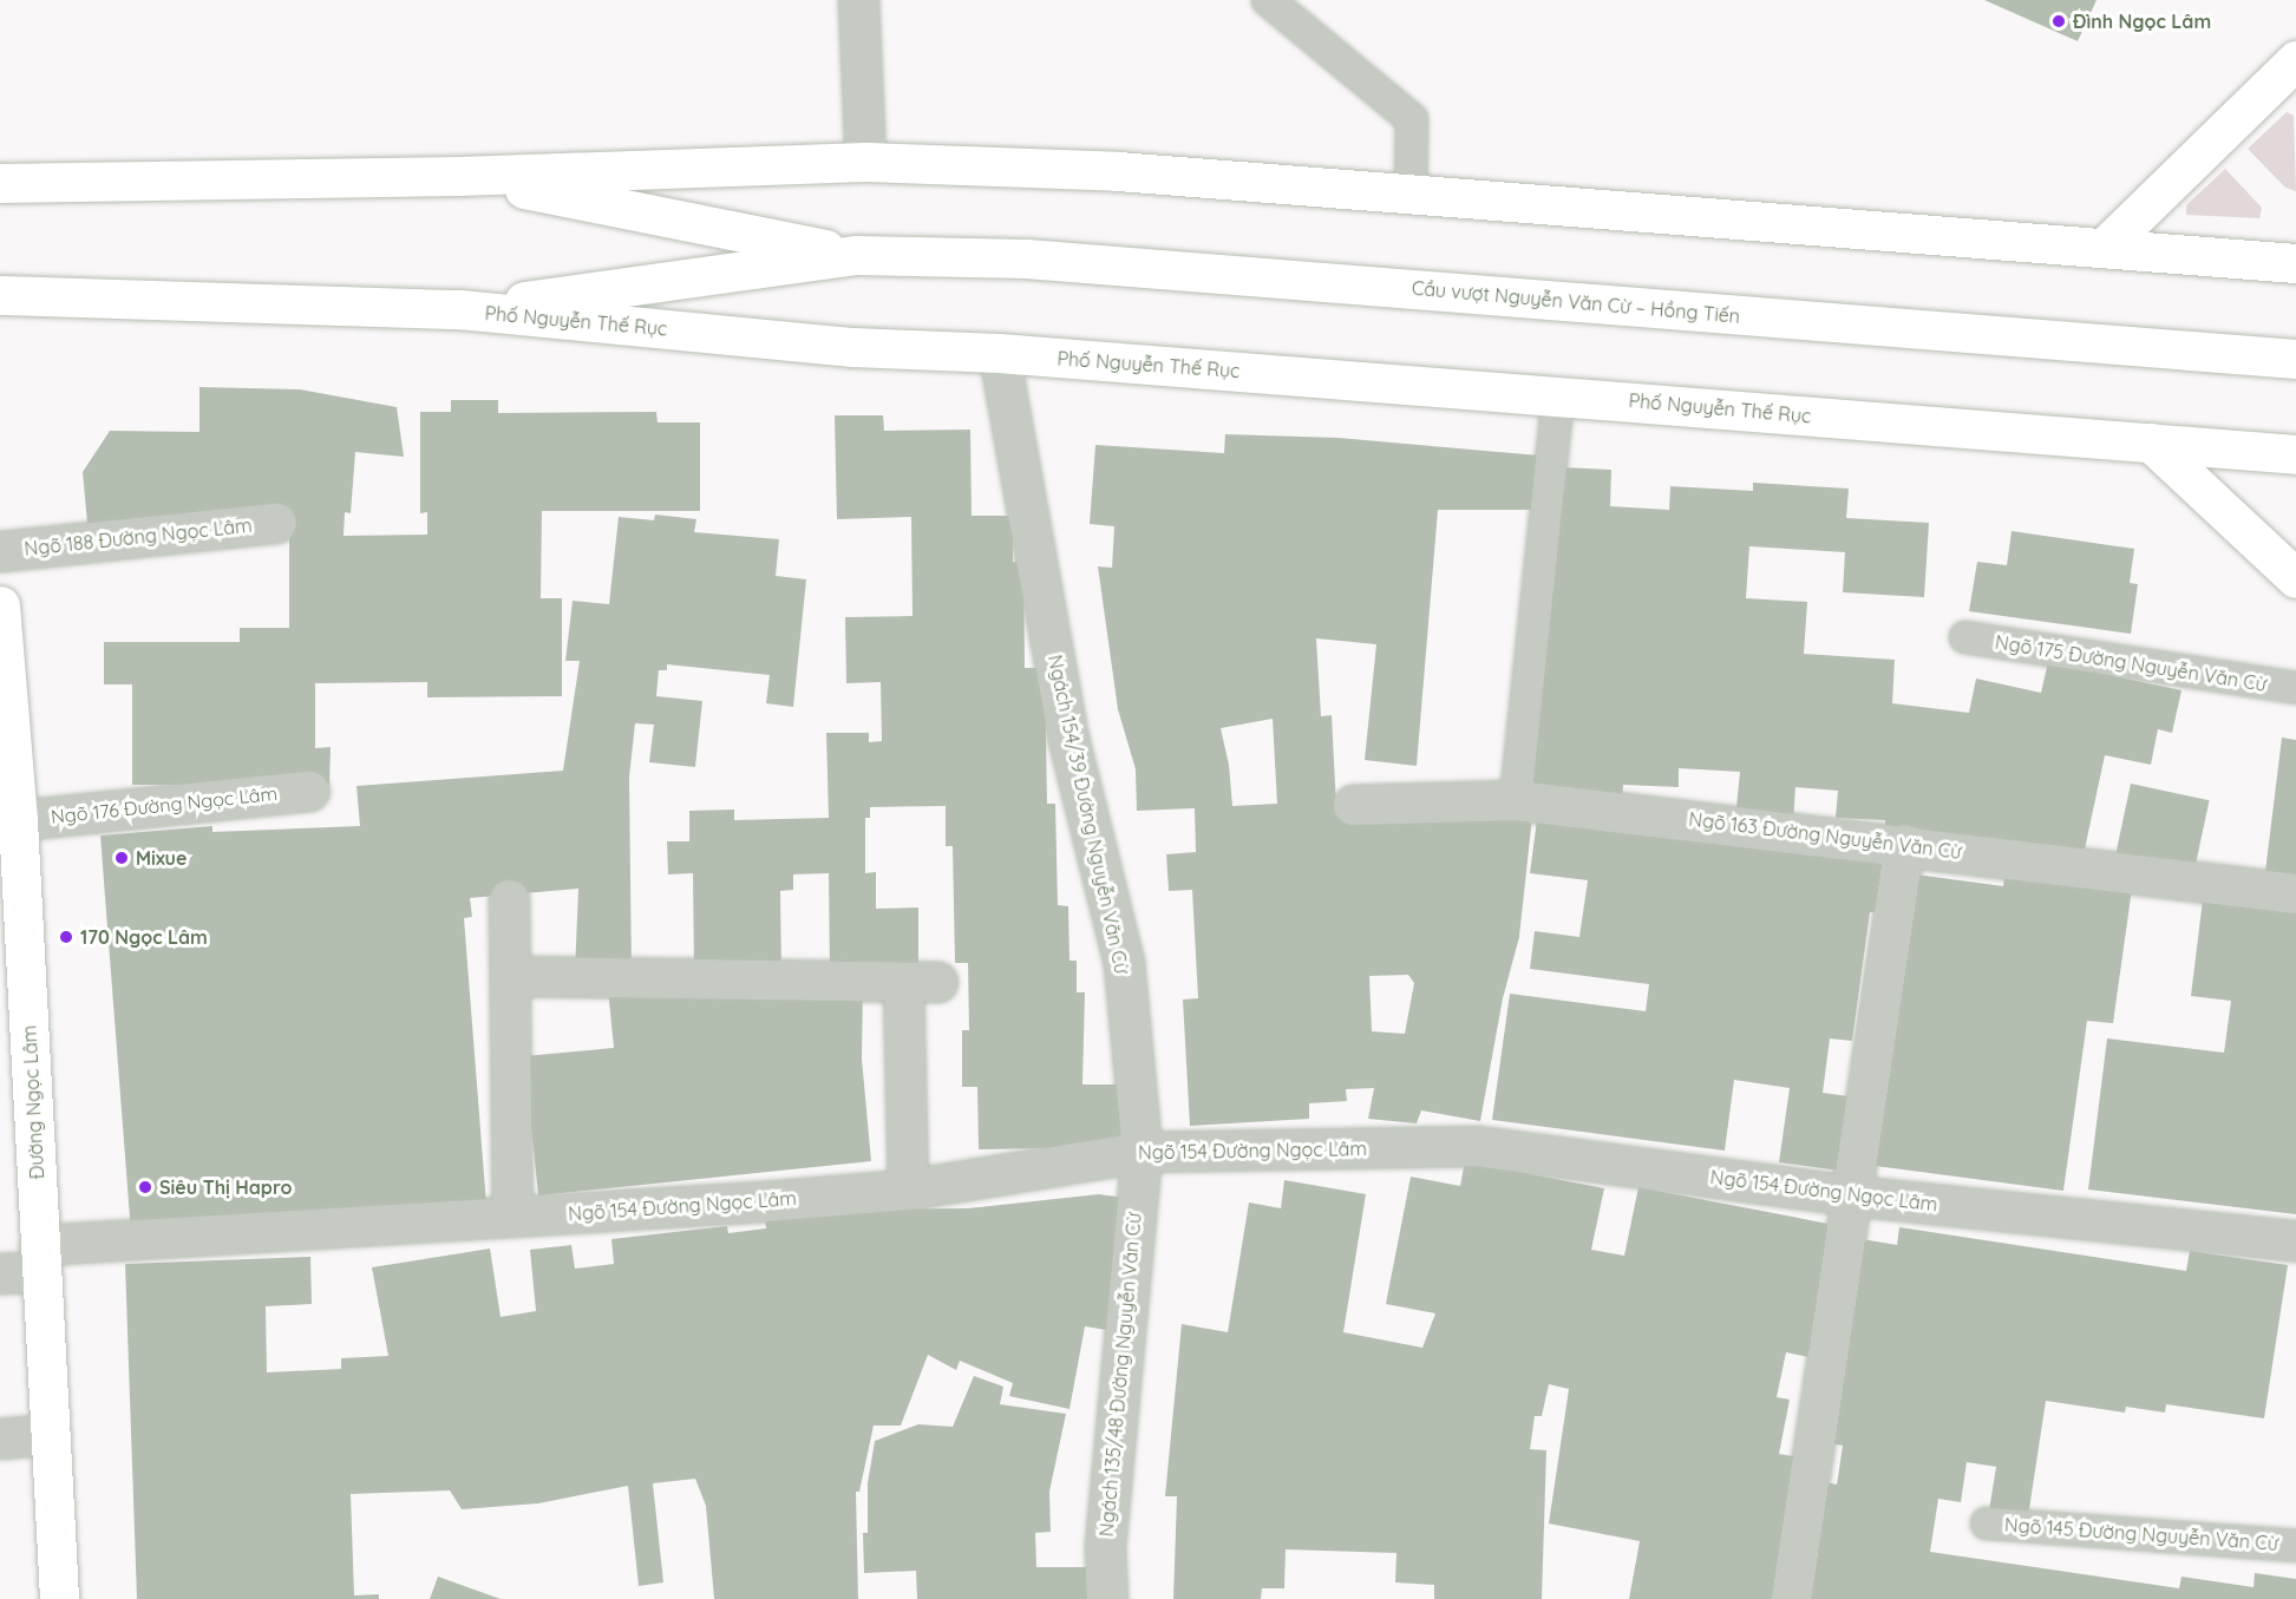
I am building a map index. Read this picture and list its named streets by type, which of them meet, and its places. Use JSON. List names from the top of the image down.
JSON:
{
  "streets": {
    "main road": ["Cầu vượt Nguyễn Văn Cừ – Hồng Tiến", "Phố Nguyễn Thế Rục", "Đường Ngọc Lâm"],
    "street": [
      "Ngõ 188 Đường Ngọc Lâm",
      "Ngõ 176 Đường Ngọc Lâm",
      "Ngách 154/39 Đường Nguyễn Văn Cừ",
      "Ngõ 163 Đường Nguyễn Văn Cừ",
      "Ngõ 154 Đường Ngọc Lâm",
      "Ngách 135/48 Đường Nguyễn Văn Cừ"
    ],
    "lane": ["Ngõ 175 Đường Nguyễn Văn Cừ", "Ngõ 145 Đường Nguyễn Văn Cừ"]
  },
  "crossings": [
    ["Phố Nguyễn Thế Rục", "Ngách 154/39 Đường Nguyễn Văn Cừ"],
    ["Ngõ 176 Đường Ngọc Lâm", "Đường Ngọc Lâm"],
    ["Ngách 154/39 Đường Nguyễn Văn Cừ", "Ngõ 154 Đường Ngọc Lâm"],
    ["Ngách 154/39 Đường Nguyễn Văn Cừ", "Ngách 135/48 Đường Nguyễn Văn Cừ"],
    ["Đường Ngọc Lâm", "Ngõ 154 Đường Ngọc Lâm"],
    ["Ngõ 154 Đường Ngọc Lâm", "Ngách 135/48 Đường Nguyễn Văn Cừ"]
  ],
  "places": [
    "Đình Ngọc Lâm",
    "Mixue",
    "170 Ngọc Lâm",
    "Siêu Thị Hapro"
  ]
}
